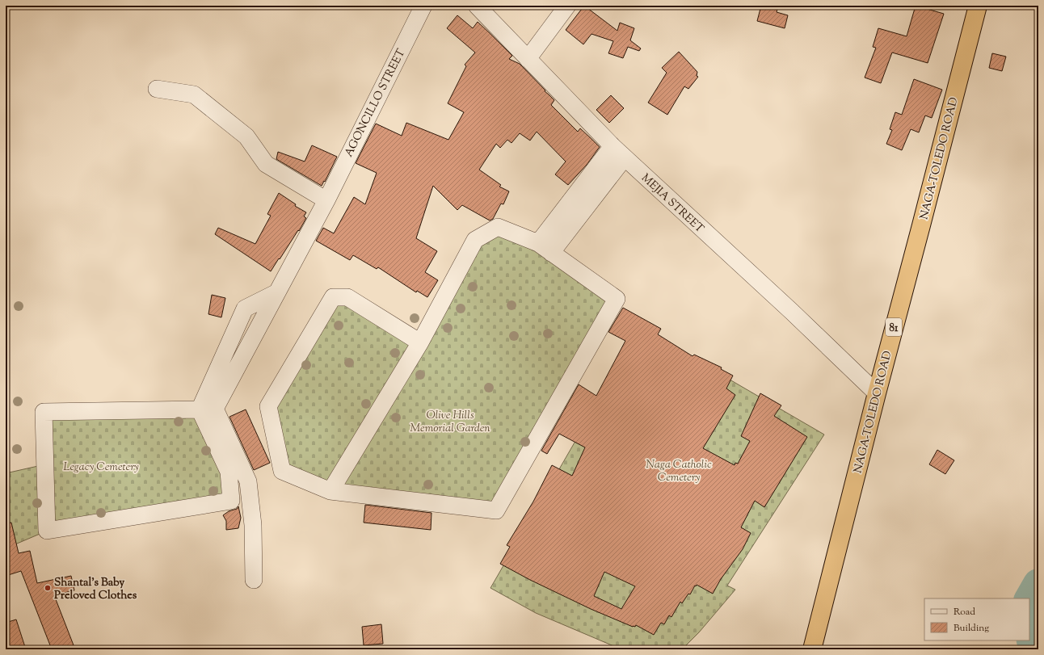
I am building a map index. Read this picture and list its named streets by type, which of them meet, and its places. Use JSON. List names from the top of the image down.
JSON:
{
  "streets": {
    "highway": ["NAGA-TOLEDO ROAD", "81"],
    "street": ["AGONCILLO STREET", "MEJIA STREET"]
  },
  "crossings": [
    ["NAGA-TOLEDO ROAD", "MEJIA STREET"]
  ],
  "parks": ["Olive Hills Memorial Garden", "Naga Catholic Cemetery", "Legacy Cemetery"],
  "places": ["Shantal's Baby Preloved Clothes"],
  "legend": ["Road", "Building"]
}
